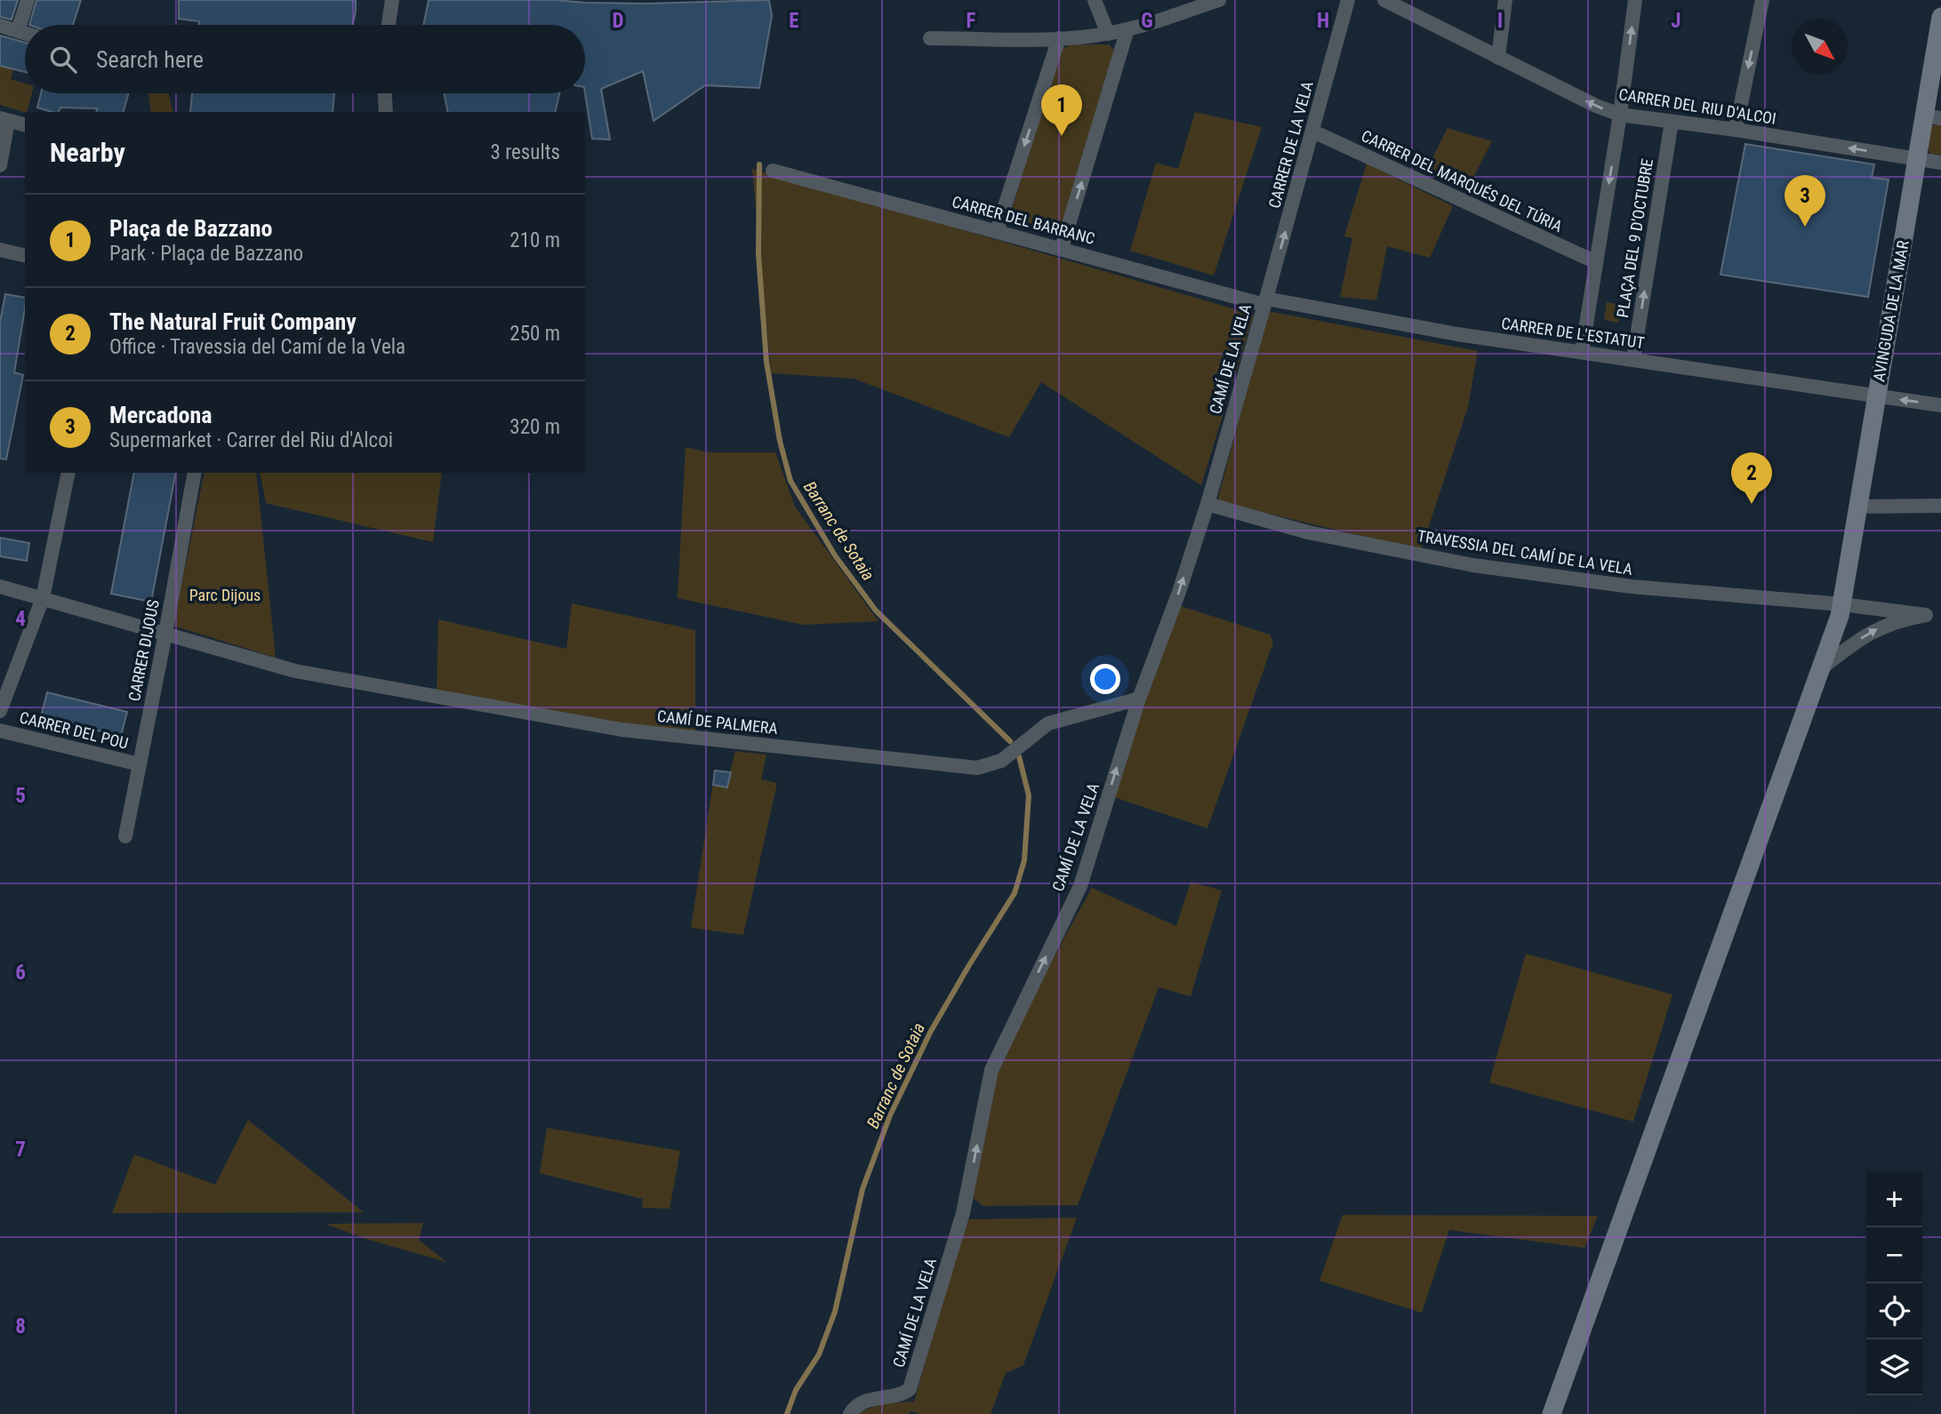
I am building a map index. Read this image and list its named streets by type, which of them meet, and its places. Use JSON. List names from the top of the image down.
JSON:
{
  "streets": {
    "main road": ["AVINGUDA DE LA MAR"],
    "street": [
      "CARRER DEL RIU D'ALCOI",
      "CARRER DE LA VELA",
      "CARRER DEL MARQUÉS DEL TÚRIA",
      "CARRER DEL BARRANC",
      "PLAÇA DEL 9 D'OCTUBRE",
      "CARRER DE L'ESTATUT",
      "CAMÍ DE LA VELA",
      "TRAVESSIA DEL CAMÍ DE LA VELA",
      "CARRER DIJOUS",
      "CAMÍ DE PALMERA",
      "CARRER DEL POU"
    ]
  },
  "crossings": [
    ["CARRER DEL RIU D'ALCOI", "PLAÇA DEL 9 D'OCTUBRE"],
    ["CARRER DEL RIU D'ALCOI", "AVINGUDA DE LA MAR"],
    ["CARRER DE LA VELA", "CARRER DEL MARQUÉS DEL TÚRIA"],
    ["CARRER DE LA VELA", "CARRER DEL BARRANC"],
    ["CARRER DE LA VELA", "CARRER DE L'ESTATUT"],
    ["CARRER DE LA VELA", "CAMÍ DE LA VELA"],
    ["CARRER DEL BARRANC", "CARRER DE L'ESTATUT"],
    ["CARRER DEL BARRANC", "CAMÍ DE LA VELA"],
    ["PLAÇA DEL 9 D'OCTUBRE", "CARRER DE L'ESTATUT"],
    ["AVINGUDA DE LA MAR", "CARRER DE L'ESTATUT"],
    ["AVINGUDA DE LA MAR", "TRAVESSIA DEL CAMÍ DE LA VELA"],
    ["CARRER DE L'ESTATUT", "CAMÍ DE LA VELA"],
    ["CAMÍ DE LA VELA", "TRAVESSIA DEL CAMÍ DE LA VELA"],
    ["CAMÍ DE LA VELA", "CAMÍ DE PALMERA"],
    ["CARRER DIJOUS", "CAMÍ DE PALMERA"],
    ["CARRER DIJOUS", "CARRER DEL POU"]
  ],
  "one_way": ["CARRER DEL RIU D'ALCOI", "CARRER DE LA VELA", "CAMÍ DE LA VELA"],
  "water": ["Barranc de Sotaia"],
  "parks": ["Parc Dijous"],
  "north": "bottom right",
  "page": {
    "search": "Search here",
    "pins": ["1", "3", "2"],
    "heading": ["Nearby", "3 results"],
    "list": [
      {
        "mark": "1",
        "name": "Plaça de Bazzano",
        "note": "Park · Plaça de Bazzano",
        "value": "210 m"
      },
      {
        "mark": "2",
        "name": "The Natural Fruit Company",
        "note": "Office · Travessia del Camí de la Vela",
        "value": "250 m"
      },
      {
        "mark": "3",
        "name": "Mercadona",
        "note": "Supermarket · Carrer del Riu d'Alcoi",
        "value": "320 m"
      }
    ],
    "map_buttons": ["+", "−"]
  },
  "grid": {
    "columns": [
      "D",
      "E",
      "F",
      "G",
      "H",
      "I",
      "J"
    ],
    "rows": [
      "4",
      "5",
      "6",
      "7",
      "8"
    ]
  }
}
